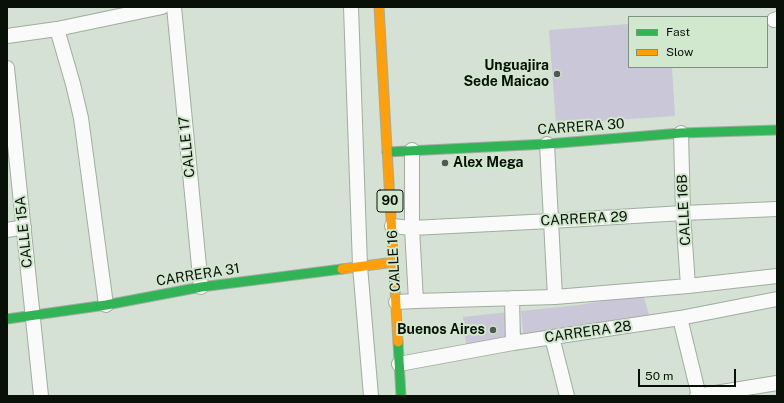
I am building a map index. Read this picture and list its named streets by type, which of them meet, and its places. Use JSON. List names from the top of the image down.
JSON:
{
  "streets": {
    "main road": [
      "CARRERA 30",
      "90",
      "CALLE 16",
      "CARRERA 31"
    ],
    "street": [
      "CALLE 17",
      "CALLE 16B",
      "CARRERA 29",
      "CALLE 15A",
      "CARRERA 28"
    ]
  },
  "crossings": [
    ["CARRERA 30", "CALLE 16B"],
    ["CARRERA 30", "CALLE 16"],
    ["CALLE 17", "CARRERA 31"],
    ["CALLE 16B", "CARRERA 29"],
    ["CARRERA 29", "CALLE 16"],
    ["CALLE 15A", "CARRERA 31"],
    ["CALLE 16", "CARRERA 31"],
    ["CALLE 16", "CARRERA 28"]
  ],
  "places": ["Unguajira Sede Maicao", "Alex Mega", "Buenos Aires"],
  "legend": ["Fast", "Slow"],
  "scale_bar": "50 m"
}
